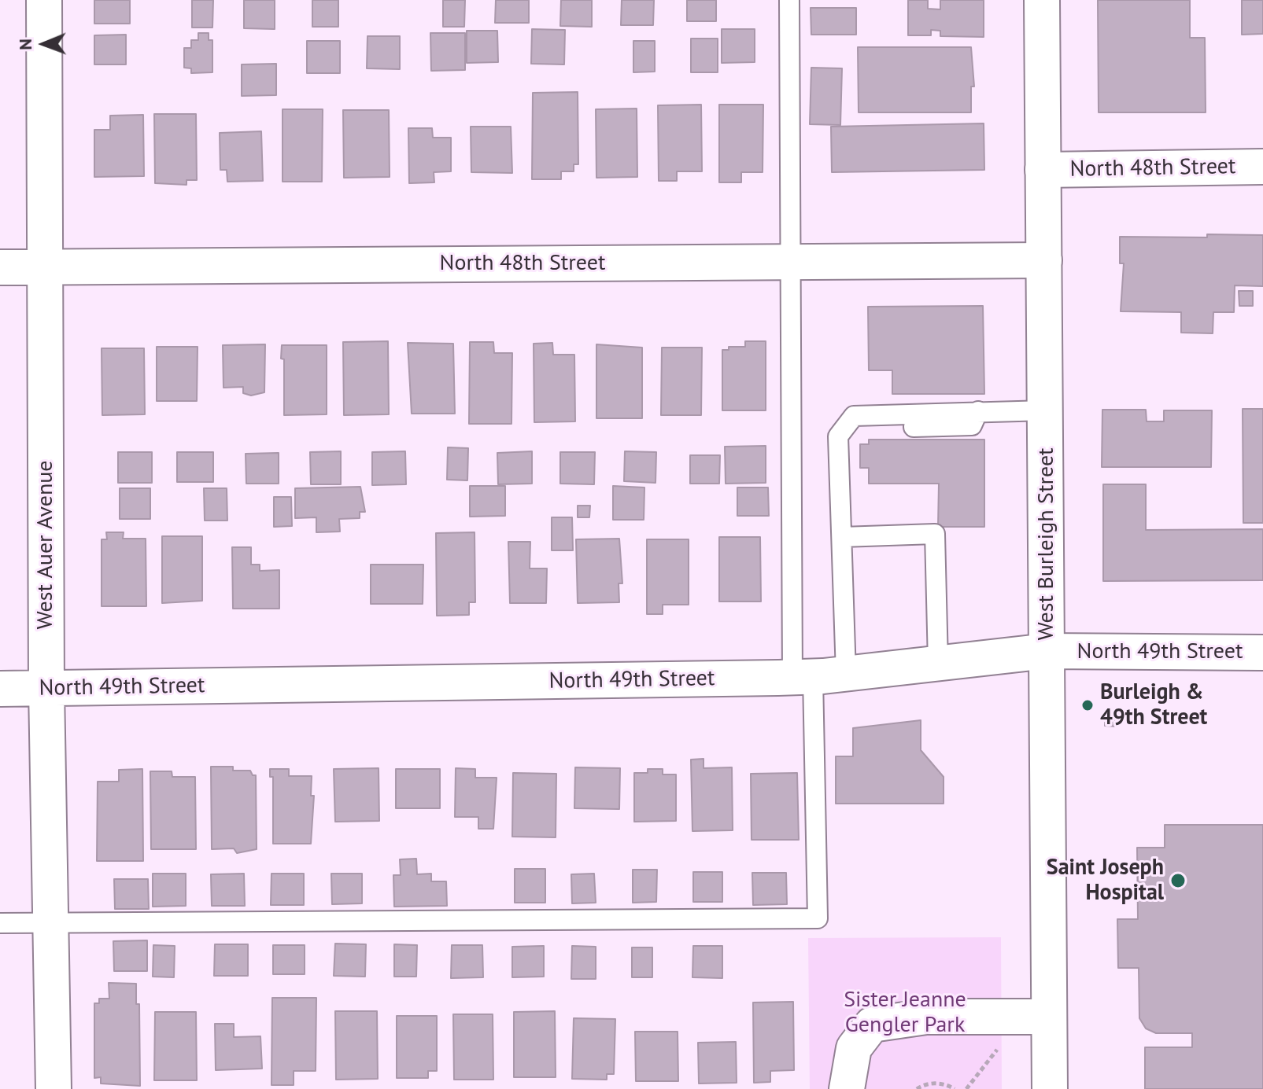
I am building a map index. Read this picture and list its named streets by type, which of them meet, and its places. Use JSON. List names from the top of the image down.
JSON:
{
  "streets": {
    "street": [
      "North 48th Street",
      "West Burleigh Street",
      "West Auer Avenue",
      "North 49th Street"
    ]
  },
  "crossings": [
    ["North 48th Street", "West Burleigh Street"],
    ["North 48th Street", "West Auer Avenue"],
    ["West Burleigh Street", "North 49th Street"],
    ["West Auer Avenue", "North 49th Street"]
  ],
  "parks": ["Sister Jeanne Gengler Park"],
  "places": ["Burleigh & 49th Street", "Saint Joseph Hospital"],
  "north": "left"
}
